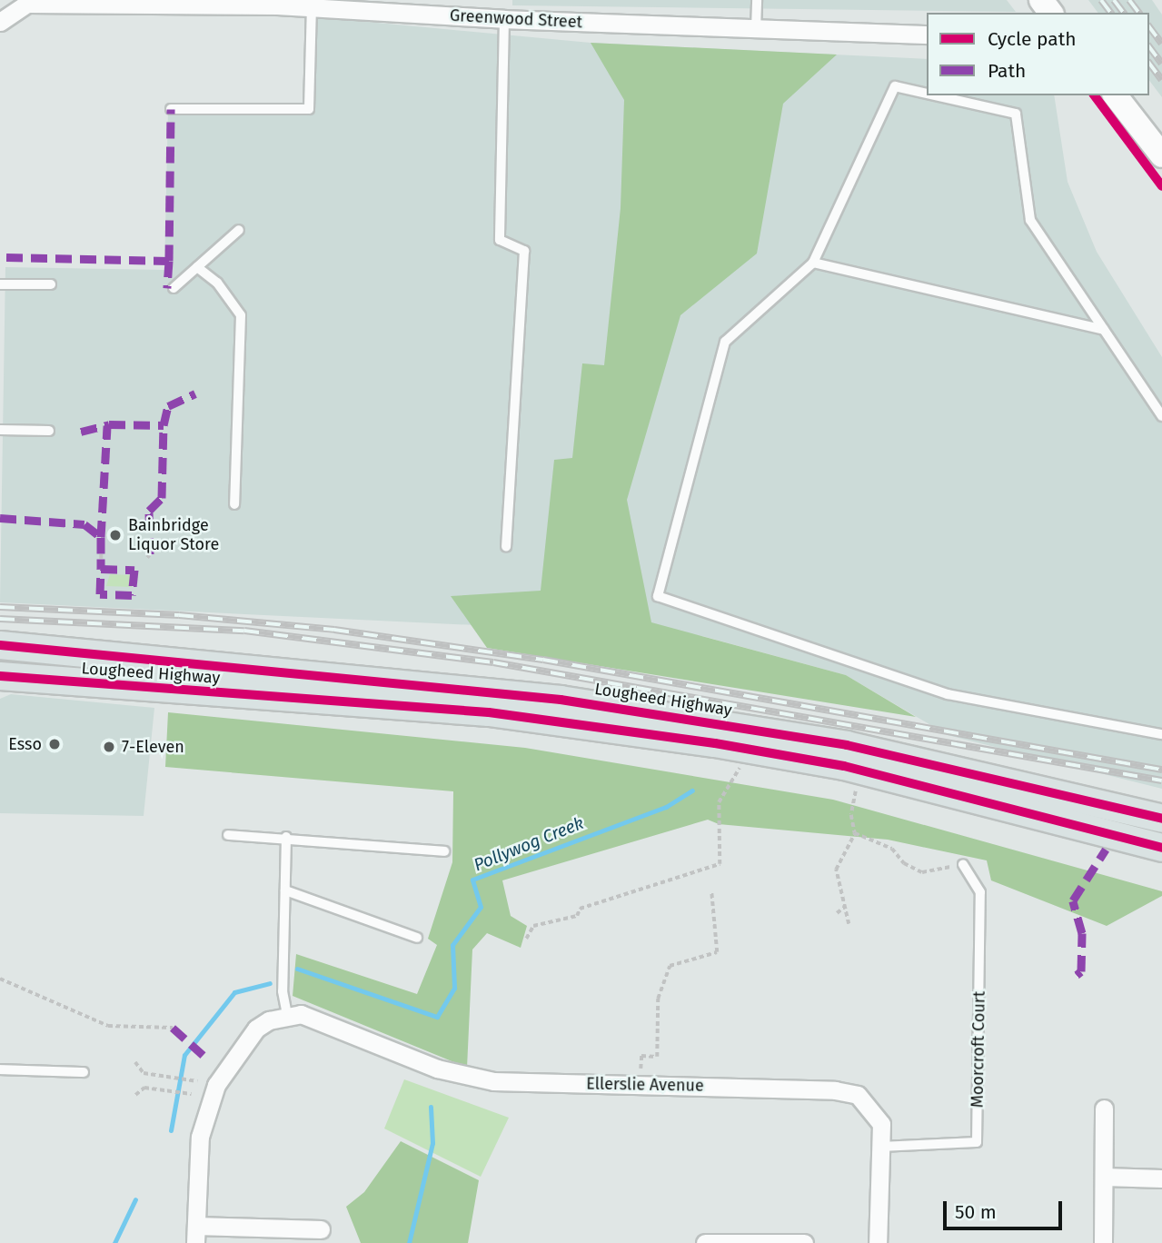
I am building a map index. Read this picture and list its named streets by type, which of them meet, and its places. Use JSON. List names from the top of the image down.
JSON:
{
  "streets": {
    "main road": ["Lougheed Highway"],
    "street": ["Greenwood Street", "Ellerslie Avenue"],
    "lane": ["Moorcroft Court"]
  },
  "crossings": [
    ["Moorcroft Court", "Ellerslie Avenue"]
  ],
  "water": ["Pollywog Creek"],
  "places": ["Bainbridge Liquor Store", "Esso", "7-Eleven"],
  "legend": ["Cycle path", "Path"],
  "scale_bar": "50 m"
}
